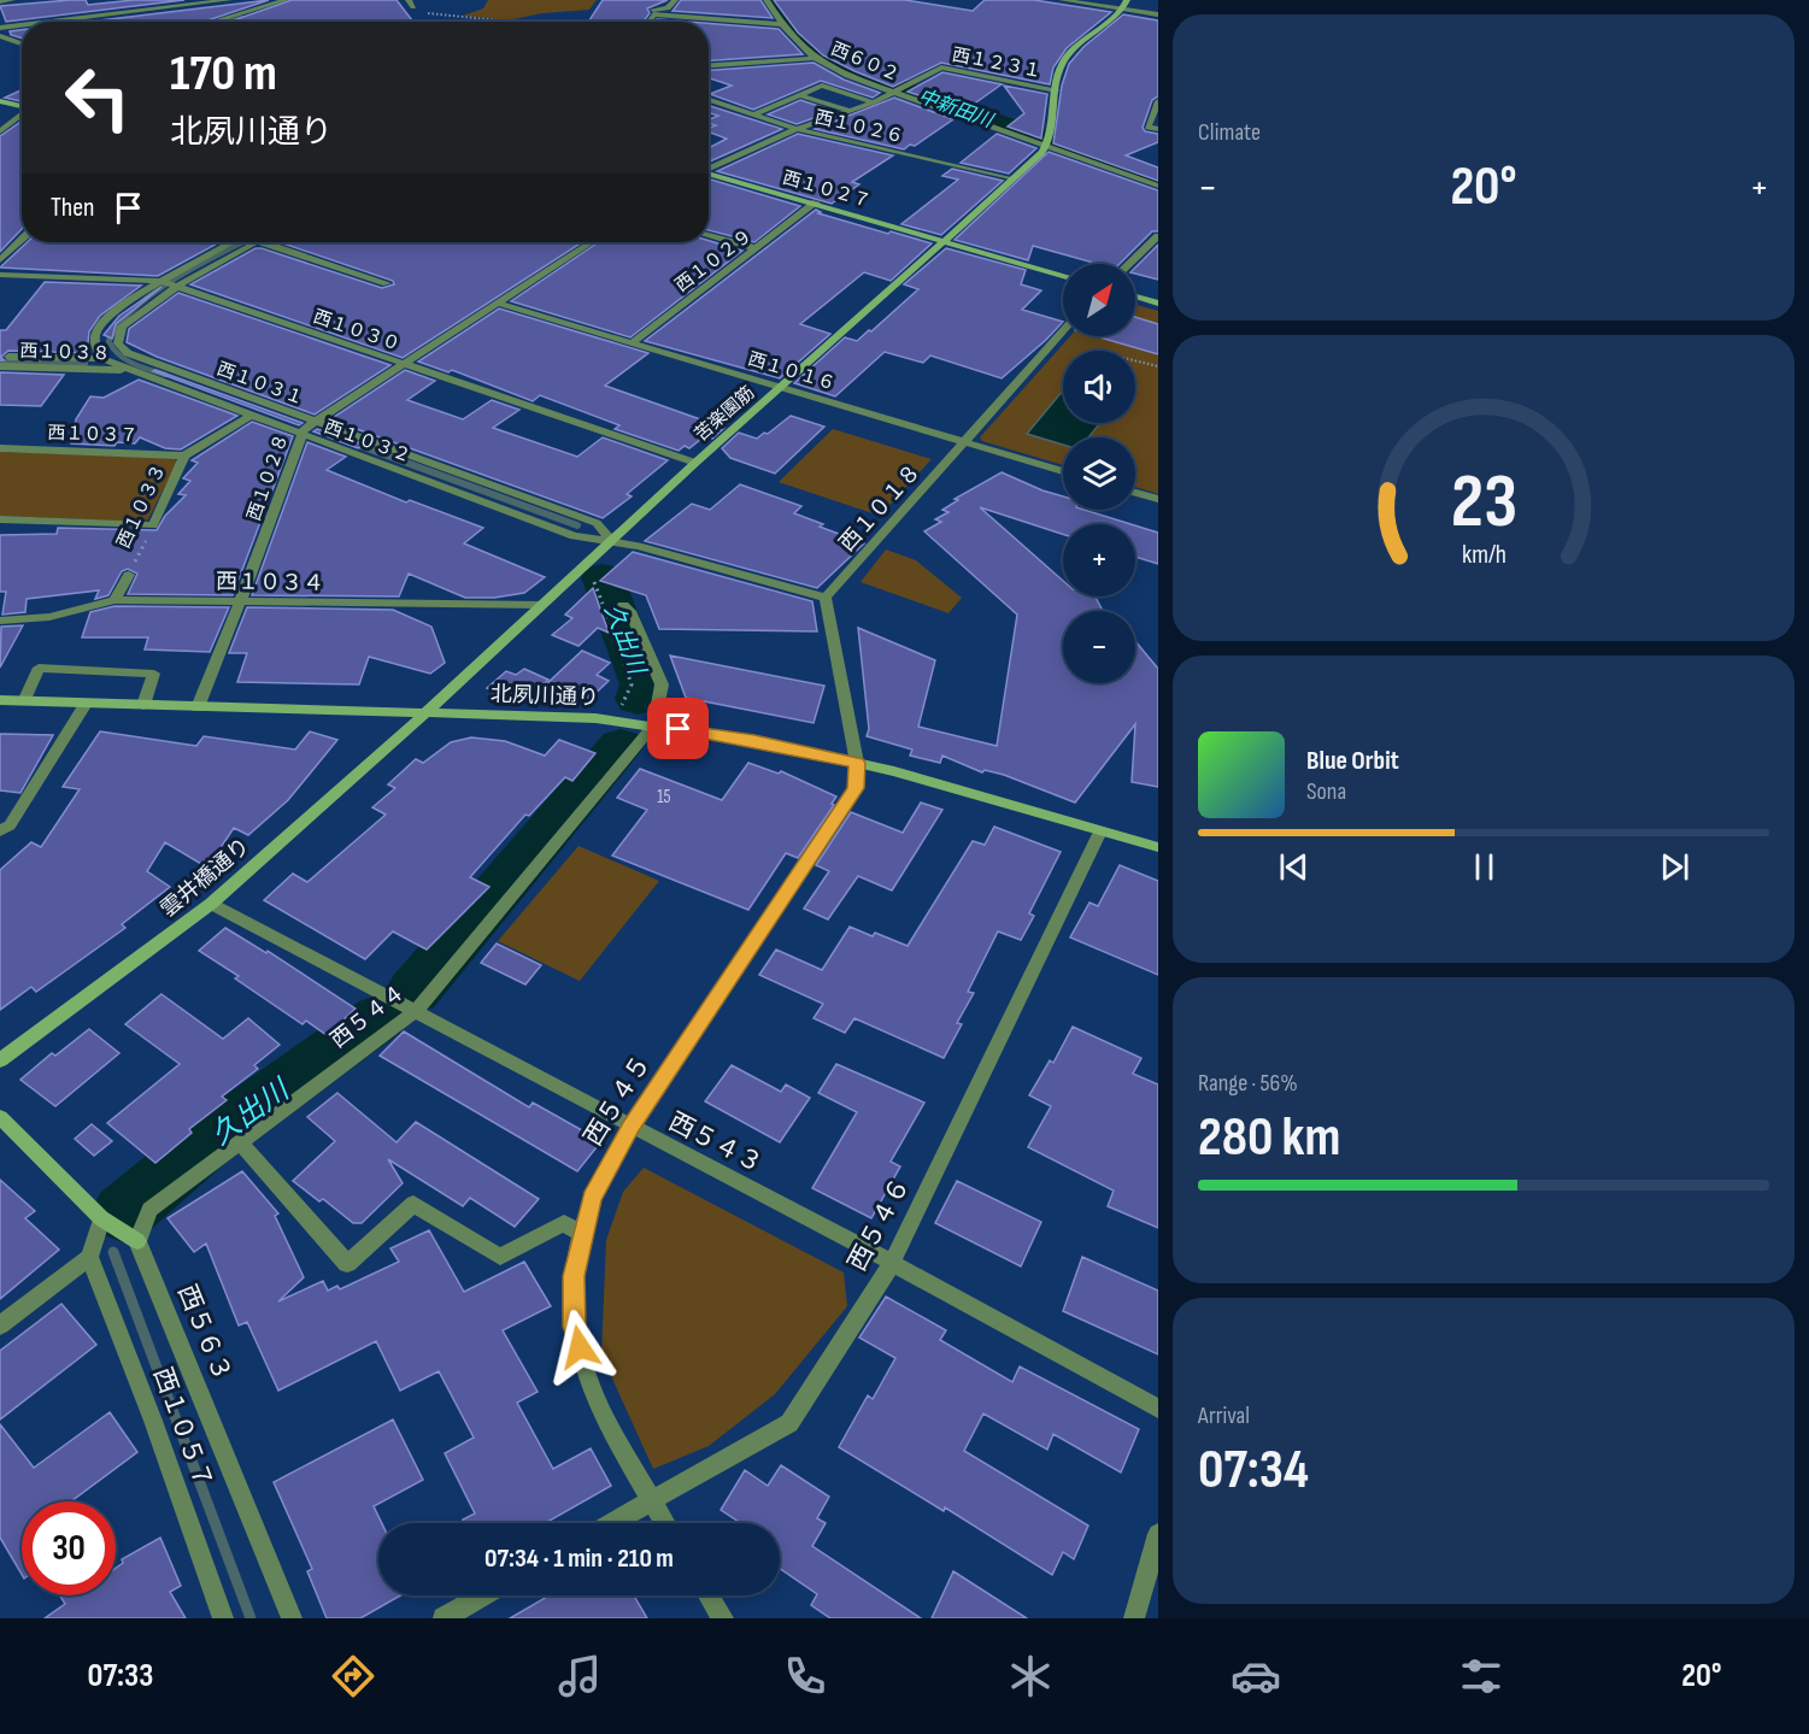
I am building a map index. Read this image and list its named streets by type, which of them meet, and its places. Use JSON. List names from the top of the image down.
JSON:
{
  "streets": {
    "street": [
      "西６０２",
      "西１２３１",
      "西１０２６",
      "西１０２７",
      "西１０２９",
      "西１０３０",
      "西１０３８",
      "西１０１６",
      "西１０３１",
      "苦楽園筋",
      "西１０３７",
      "西１０３２",
      "西１０２８",
      "西１０３３",
      "西１０１８",
      "西１０３４",
      "北夙川通り",
      "雲井橋通り",
      "西５４４",
      "西５４５",
      "西５４３",
      "西５４６",
      "西５６３",
      "西１０５７"
    ]
  },
  "crossings": [
    ["西６０２", "西１２３１"],
    ["西６０２", "苦楽園筋"],
    ["西１０２６", "苦楽園筋"],
    ["西１０２７", "西１０２９"],
    ["西１０２７", "苦楽園筋"],
    ["西１０２９", "西１０１６"],
    ["西１０３０", "西１０３１"],
    ["西１０３０", "苦楽園筋"],
    ["西１０３０", "西１０２８"],
    ["西１０３８", "西１０３２"],
    ["西１０１６", "苦楽園筋"],
    ["西１０１６", "西１０２８"],
    ["西１０１６", "西１０１８"],
    ["西１０３１", "苦楽園筋"],
    ["西１０３１", "西１０３２"],
    ["西１０３１", "西１０２８"],
    ["苦楽園筋", "西１０３２"],
    ["苦楽園筋", "西１０３４"],
    ["苦楽園筋", "北夙川通り"],
    ["苦楽園筋", "雲井橋通り"],
    ["西１０３７", "西１０３３"],
    ["西１０３２", "西１０２８"],
    ["西１０３２", "西１０３３"],
    ["西１０３２", "西１０１８"],
    ["西１０２８", "西１０３４"],
    ["西１０２８", "北夙川通り"],
    ["西１０３３", "西１０３４"],
    ["北夙川通り", "雲井橋通り"],
    ["北夙川通り", "西５４４"],
    ["北夙川通り", "西５４５"],
    ["北夙川通り", "西５４６"],
    ["雲井橋通り", "西５４３"],
    ["西５４４", "西５４３"],
    ["西５４４", "西５６３"],
    ["西５４５", "西５４３"],
    ["西５４５", "西５４６"],
    ["西５４３", "西５４６"]
  ],
  "water": ["中新田川", "久出川"],
  "house_numbers": ["15"],
  "north": "top right",
  "page": {
    "tile": [
      "Climate",
      ["Range · 56%", "280 km"],
      ["Arrival", "07:34"]
    ],
    "turn": ["170 m", "北夙川通り"],
    "heat": ["−", "20°", "+"],
    "then": "Then",
    "map_buttons": ["+", "−"],
    "song": ["Blue Orbit", "Sona"],
    "limit": "30",
    "trip": "07:34 · 1 min · 210 m",
    "tabs": ["07:33", "20°"],
    "gauge": ["23", "km/h"]
  }
}
